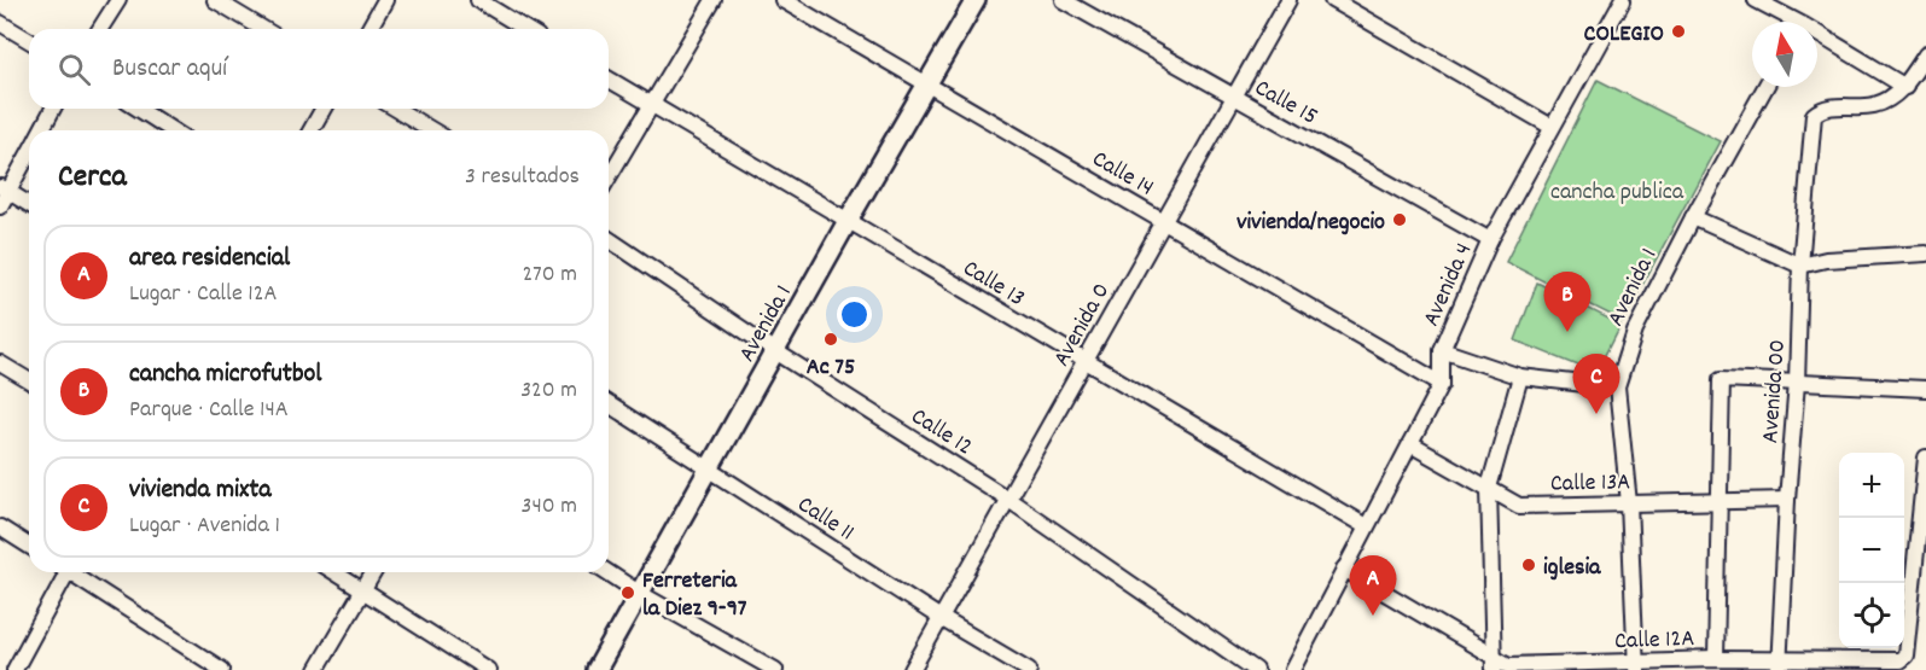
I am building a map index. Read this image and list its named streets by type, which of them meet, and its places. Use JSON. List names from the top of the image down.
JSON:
{
  "streets": {
    "street": [
      "Calle 15",
      "Calle 14",
      "Calle 13",
      "Avenida 4",
      "Avenida 1",
      "Avenida 0",
      "Avenida 00",
      "Calle 12",
      "Calle 13A",
      "Calle 11",
      "Calle 12A"
    ]
  },
  "crossings": [
    ["Calle 15", "Avenida 4"],
    ["Calle 15", "Avenida 0"],
    ["Calle 14", "Avenida 4"],
    ["Calle 14", "Avenida 1"],
    ["Calle 14", "Avenida 0"],
    ["Calle 13", "Avenida 4"],
    ["Calle 13", "Avenida 1"],
    ["Calle 13", "Avenida 0"],
    ["Avenida 4", "Calle 13A"],
    ["Avenida 4", "Calle 12A"],
    ["Avenida 1", "Calle 12"],
    ["Avenida 1", "Calle 13A"],
    ["Avenida 1", "Calle 11"],
    ["Avenida 1", "Calle 12A"],
    ["Avenida 0", "Calle 12"],
    ["Avenida 0", "Calle 11"],
    ["Avenida 00", "Calle 13A"],
    ["Avenida 00", "Calle 12A"]
  ],
  "parks": ["cancha publica"],
  "places": [
    "COLEGIO",
    "vivienda/negocio",
    "Ac 75",
    "iglesia",
    "Ferreteria la Diez 9-97"
  ],
  "north": "top",
  "page": {
    "search": "Buscar aquí",
    "heading": ["Cerca", "3 resultados"],
    "list": [
      {
        "mark": "A",
        "name": "area residencial",
        "note": "Lugar · Calle 12A",
        "value": "270 m"
      },
      {
        "mark": "B",
        "name": "cancha microfutbol",
        "note": "Parque · Calle 14A",
        "value": "320 m"
      },
      {
        "mark": "C",
        "name": "vivienda mixta",
        "note": "Lugar · Avenida 1",
        "value": "340 m"
      }
    ],
    "pins": ["B", "C", "A"],
    "map_buttons": ["+", "−"]
  }
}
